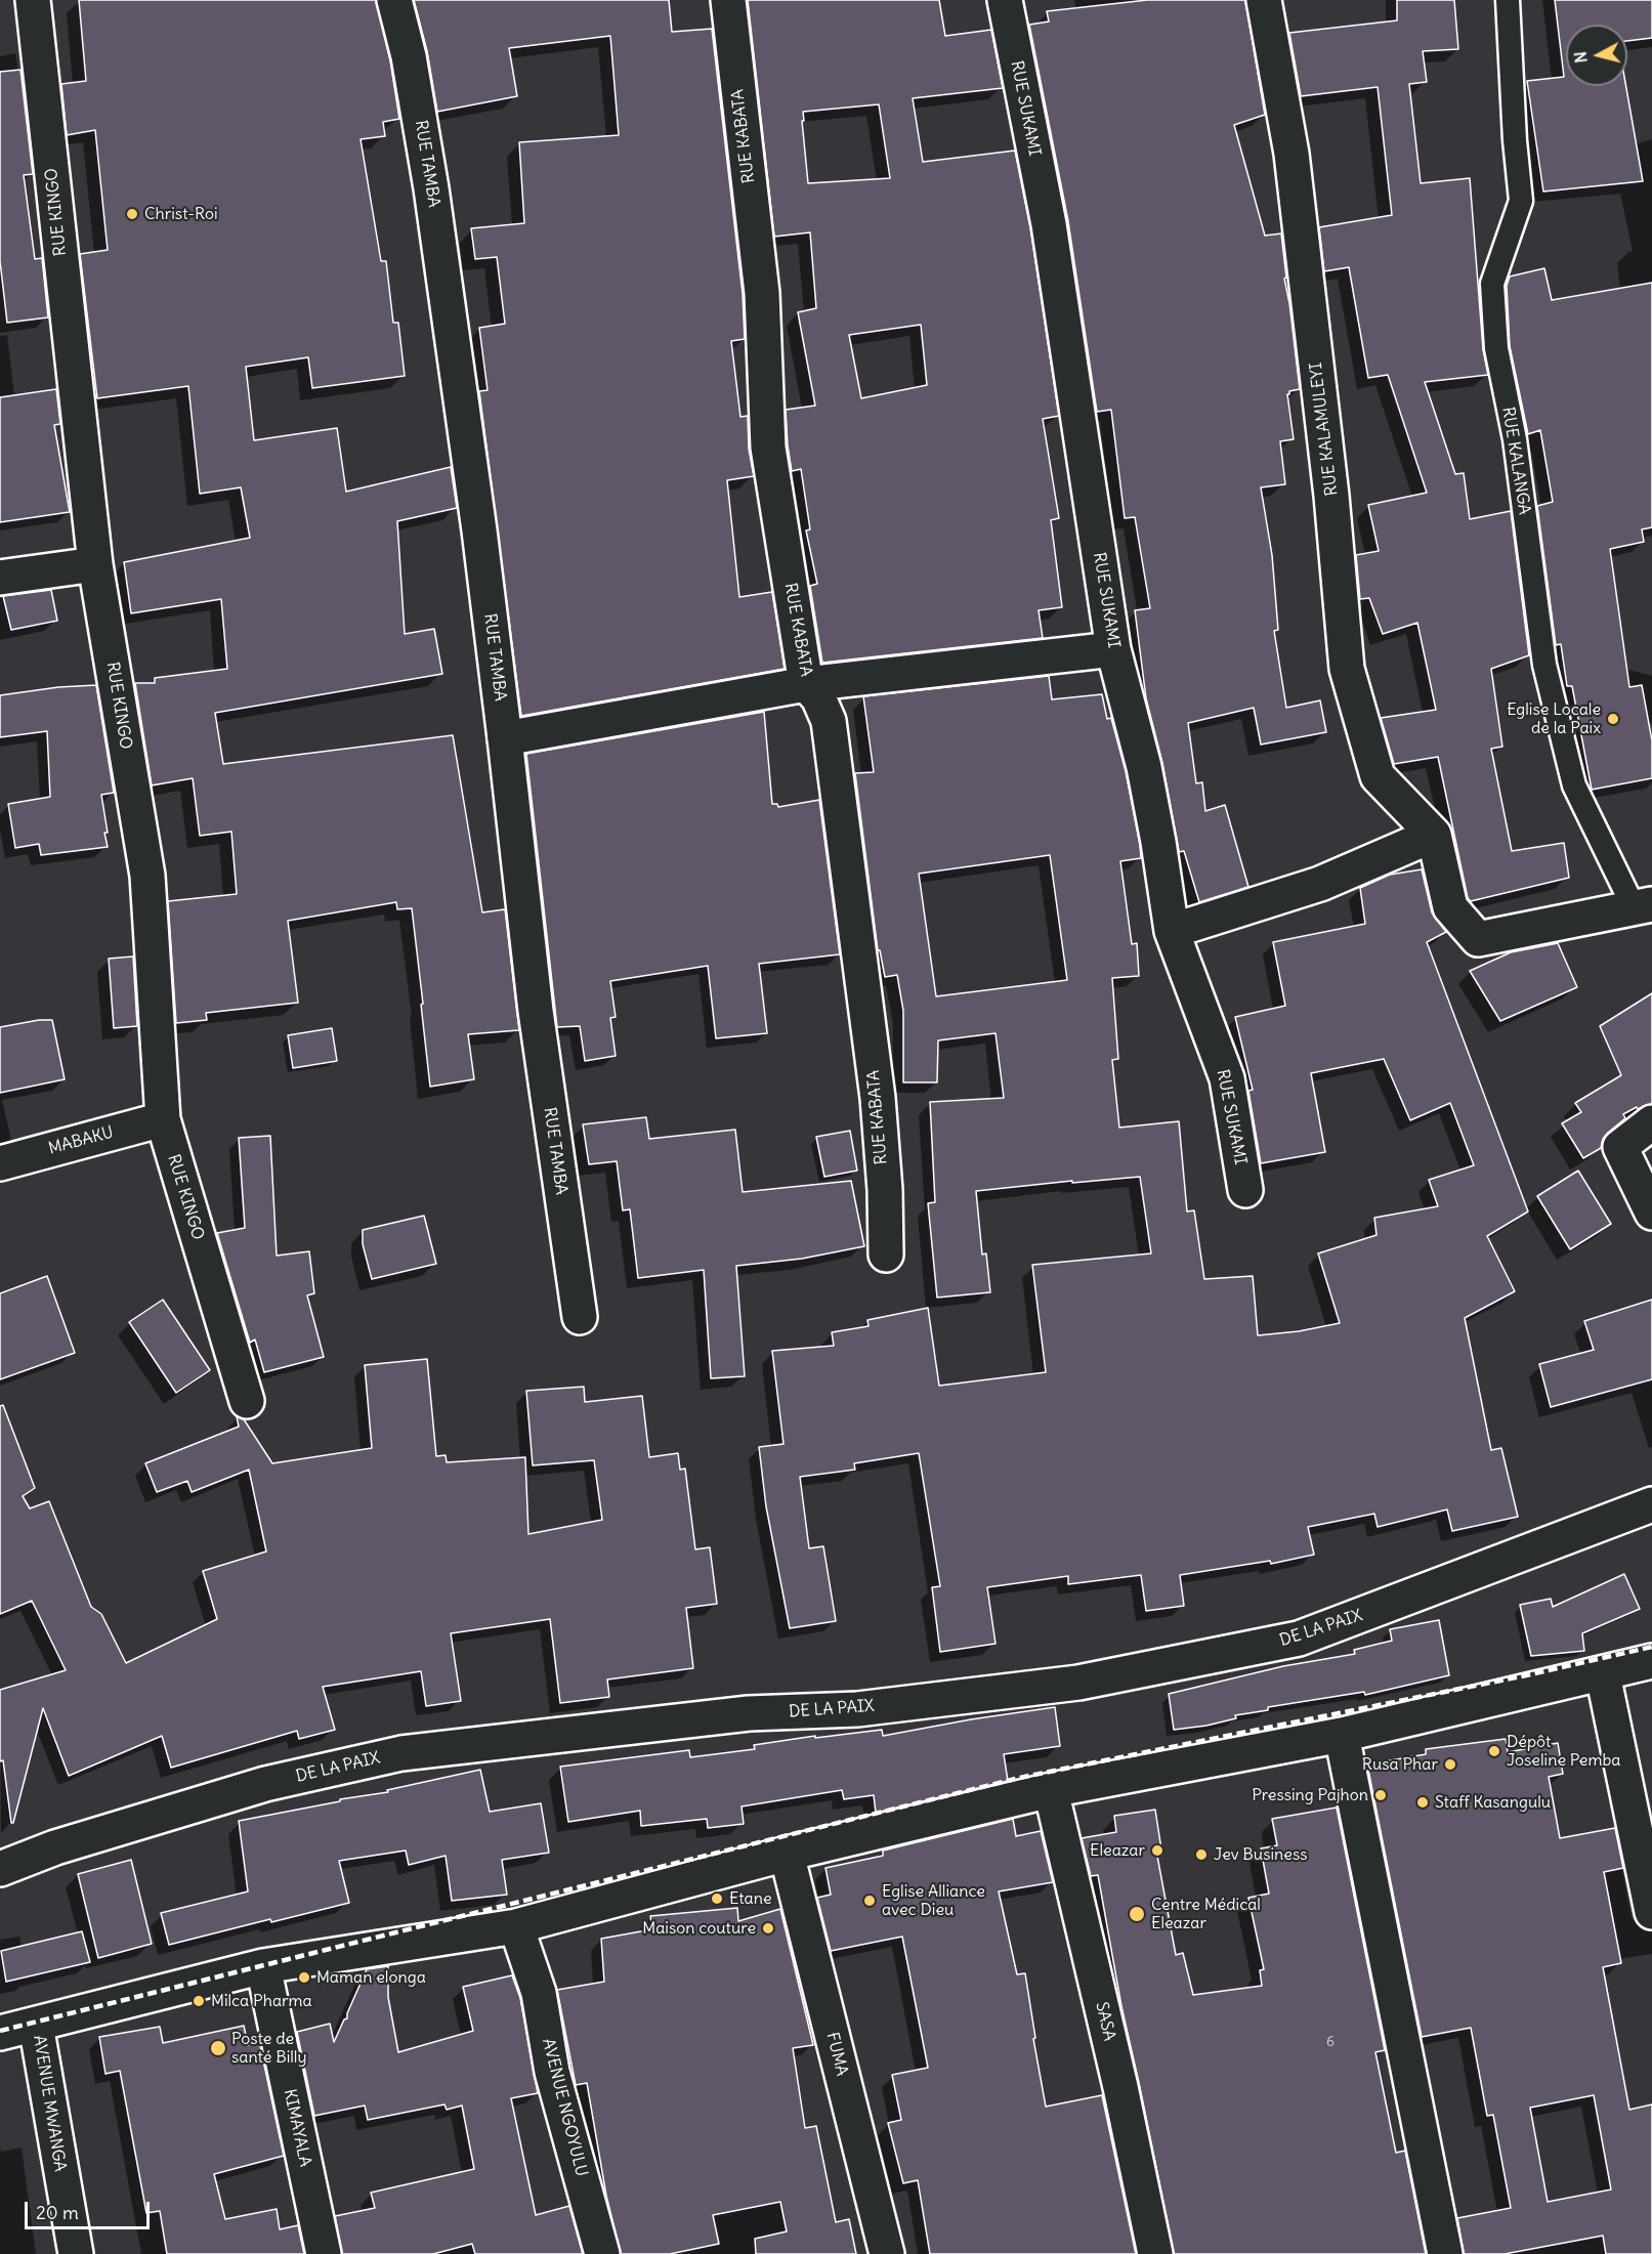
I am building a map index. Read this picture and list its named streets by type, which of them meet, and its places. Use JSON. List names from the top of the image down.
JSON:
{
  "streets": {
    "street": [
      "RUE SUKAMI",
      "RUE KABATA",
      "RUE TAMBA",
      "RUE KINGO",
      "RUE KALAMULEYI",
      "MABAKU",
      "DE LA PAIX",
      "SASA",
      "FUMA",
      "AVENUE MWANGA",
      "AVENUE NGOYULU",
      "KIMAYALA"
    ],
    "lane": ["RUE KALANGA"]
  },
  "crossings": [
    ["RUE KINGO", "MABAKU"]
  ],
  "places": [
    "Christ-Roi",
    "Eglise Locale de la Paix",
    "Dépôt Joseline Pemba",
    "Rusa Phar",
    "Pressing Pajhon",
    "Staff Kasangulu",
    "Eleazar",
    "Jev Business",
    "Etane",
    "Eglise Alliance avec Dieu",
    "Centre Médical Eleazar",
    "Maison couture",
    "Maman elonga",
    "Milca Pharma",
    "Poste de santé Billy"
  ],
  "house_numbers": ["6"],
  "scale_bar": "20 m",
  "north": "left"
}
